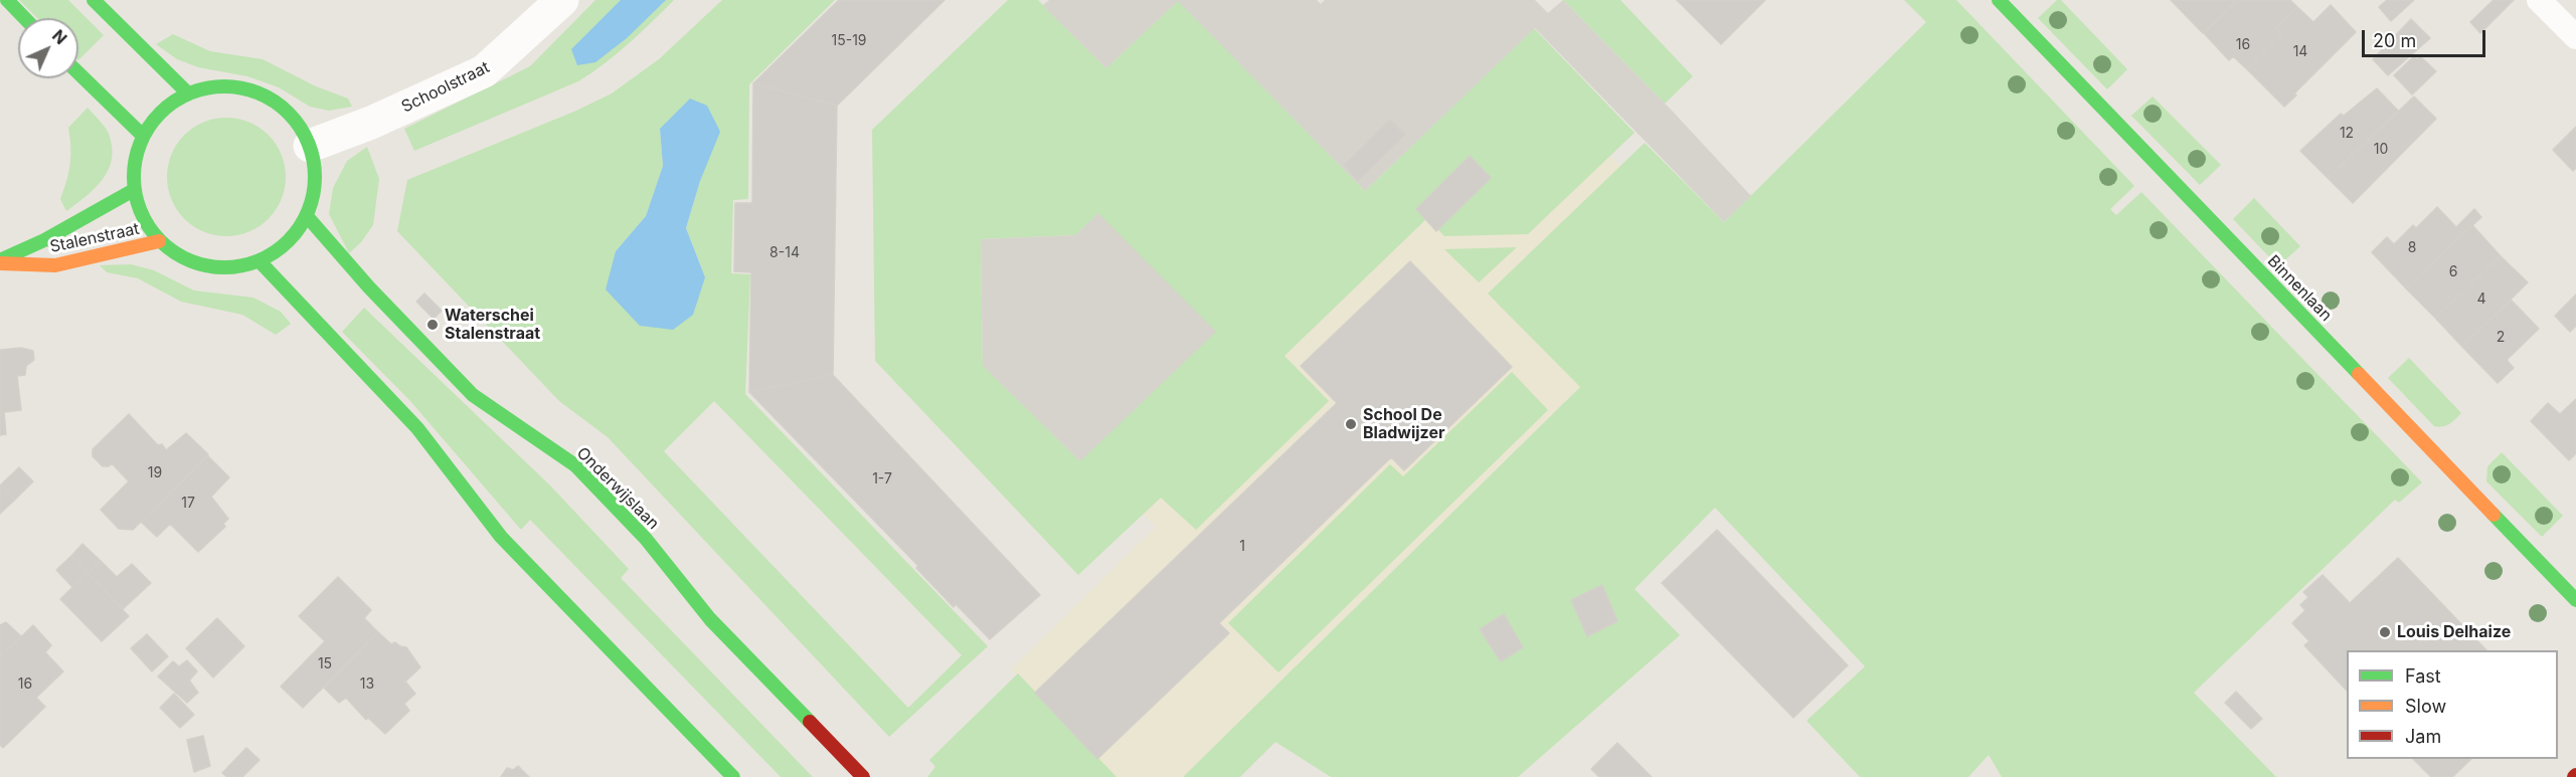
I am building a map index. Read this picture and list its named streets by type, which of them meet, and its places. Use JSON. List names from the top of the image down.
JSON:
{
  "streets": {
    "main road": ["Stalenstraat", "Binnenlaan", "Onderwijslaan"],
    "street": ["Schoolstraat"]
  },
  "crossings": [
    ["Schoolstraat", "Stalenstraat"],
    ["Schoolstraat", "Onderwijslaan"],
    ["Stalenstraat", "Onderwijslaan"]
  ],
  "places": ["Waterschei Stalenstraat", "School De Bladwijzer", "Louis Delhaize"],
  "house_numbers": [
    "15-19",
    "16",
    "14",
    "12",
    "10",
    "8",
    "8-14",
    "6",
    "4",
    "2",
    "19",
    "1-7",
    "17",
    "1",
    "15",
    "16",
    "13"
  ],
  "legend": ["Fast", "Slow", "Jam"],
  "scale_bar": "20 m",
  "north": "top right"
}
